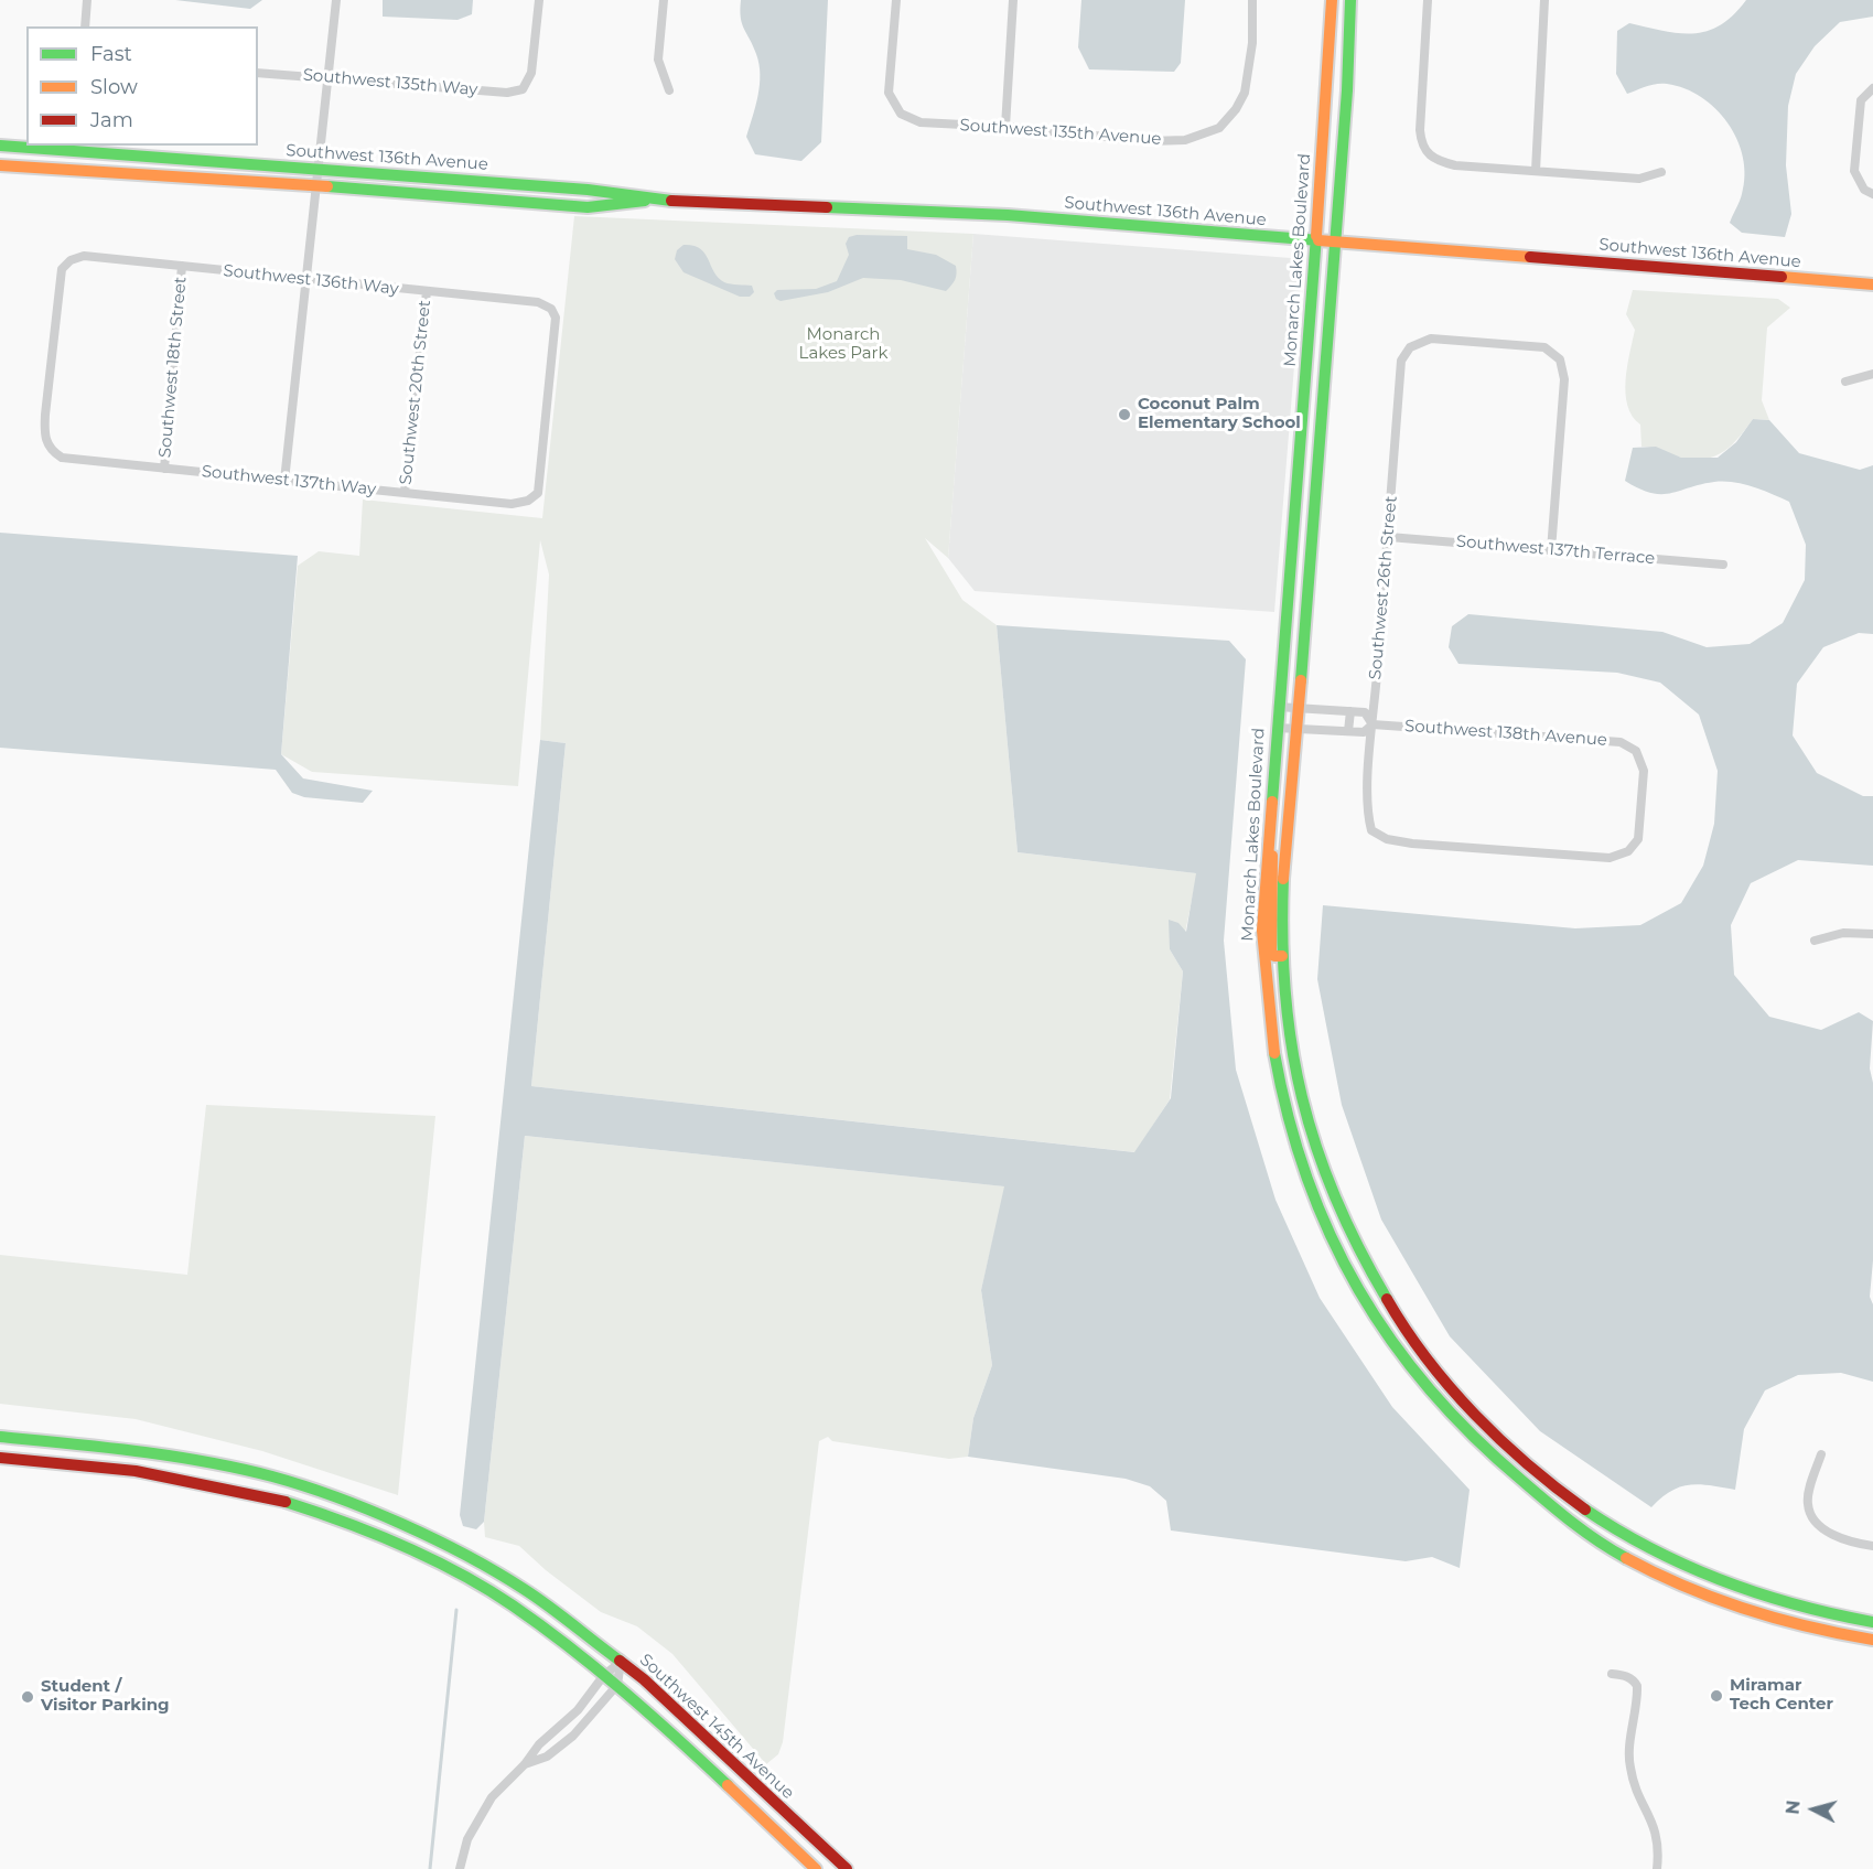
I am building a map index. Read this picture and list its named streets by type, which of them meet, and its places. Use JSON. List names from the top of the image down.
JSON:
{
  "streets": {
    "street": [
      "Southwest 135th Way",
      "Southwest 135th Avenue",
      "Southwest 136th Avenue",
      "Monarch Lakes Boulevard",
      "Southwest 136th Way",
      "Southwest 18th Street",
      "Southwest 20th Street",
      "Southwest 137th Way",
      "Southwest 137th Terrace",
      "Southwest 26th Street",
      "Southwest 138th Avenue",
      "Southwest 145th Avenue"
    ]
  },
  "crossings": [
    ["Southwest 136th Avenue", "Monarch Lakes Boulevard"],
    ["Monarch Lakes Boulevard", "Southwest 138th Avenue"],
    ["Southwest 136th Way", "Southwest 18th Street"],
    ["Southwest 136th Way", "Southwest 20th Street"],
    ["Southwest 136th Way", "Southwest 137th Way"],
    ["Southwest 18th Street", "Southwest 137th Way"],
    ["Southwest 20th Street", "Southwest 137th Way"],
    ["Southwest 137th Terrace", "Southwest 26th Street"],
    ["Southwest 26th Street", "Southwest 138th Avenue"]
  ],
  "parks": ["Monarch Lakes Park"],
  "places": ["Coconut Palm Elementary School", "Miramar Tech Center", "Student / Visitor Parking"],
  "legend": ["Fast", "Slow", "Jam"],
  "north": "left"
}
